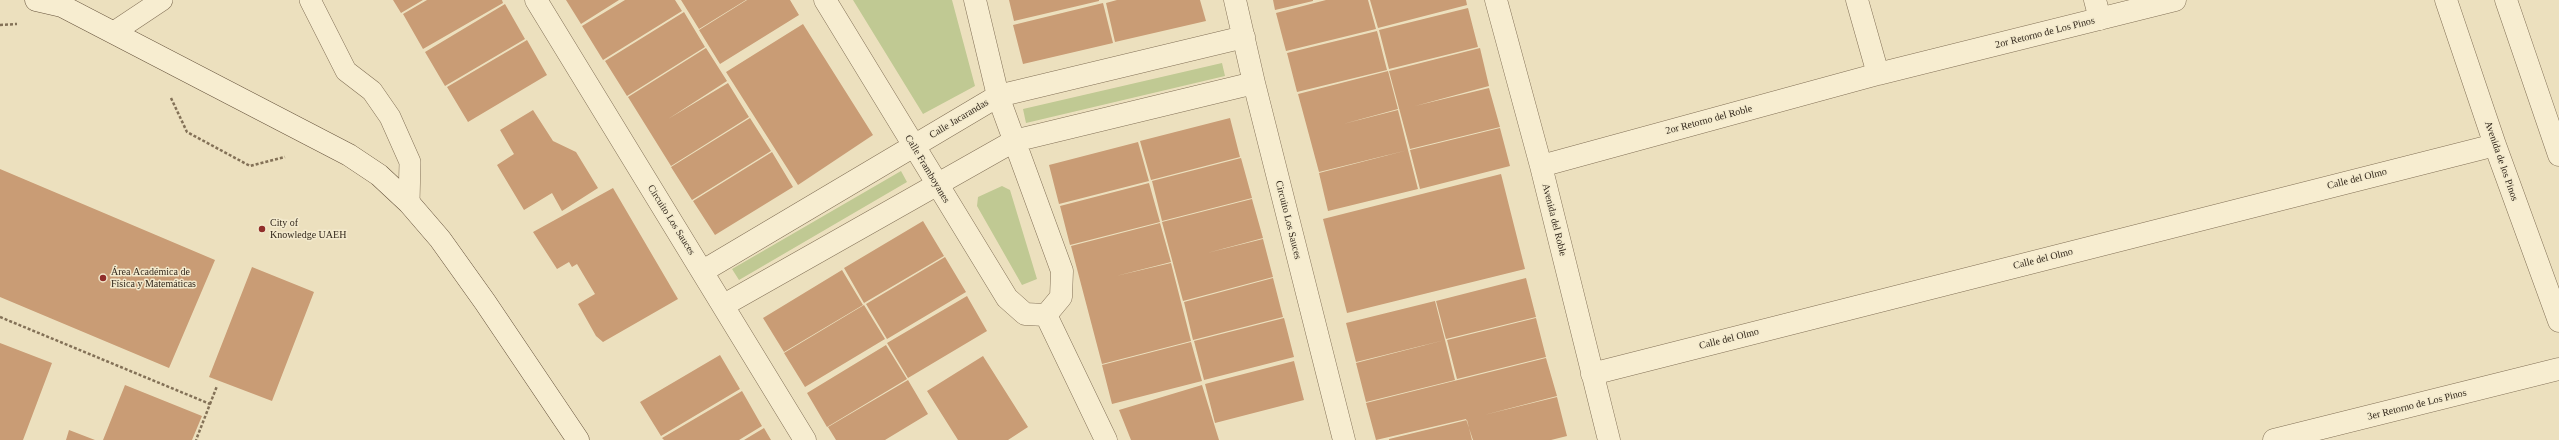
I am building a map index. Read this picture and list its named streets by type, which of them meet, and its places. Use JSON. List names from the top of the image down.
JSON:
{
  "streets": {
    "street": [
      "2or Retorno de Los Pinos",
      "Calle Jacarandas",
      "2or Retorno del Roble",
      "Avenida de los Pinos",
      "Calle Framboyanes",
      "Calle del Olmo",
      "Circuito Los Sauces",
      "Avenida del Roble",
      "3er Retorno de Los Pinos"
    ]
  },
  "crossings": [
    ["2or Retorno de Los Pinos", "2or Retorno del Roble"],
    ["Calle Jacarandas", "Calle Framboyanes"],
    ["Calle Jacarandas", "Circuito Los Sauces"],
    ["2or Retorno del Roble", "Avenida del Roble"],
    ["Avenida de los Pinos", "Calle del Olmo"],
    ["Calle del Olmo", "Avenida del Roble"]
  ],
  "places": ["City of Knowledge UAEH", "Área Académica de Física y Matemáticas"]
}
